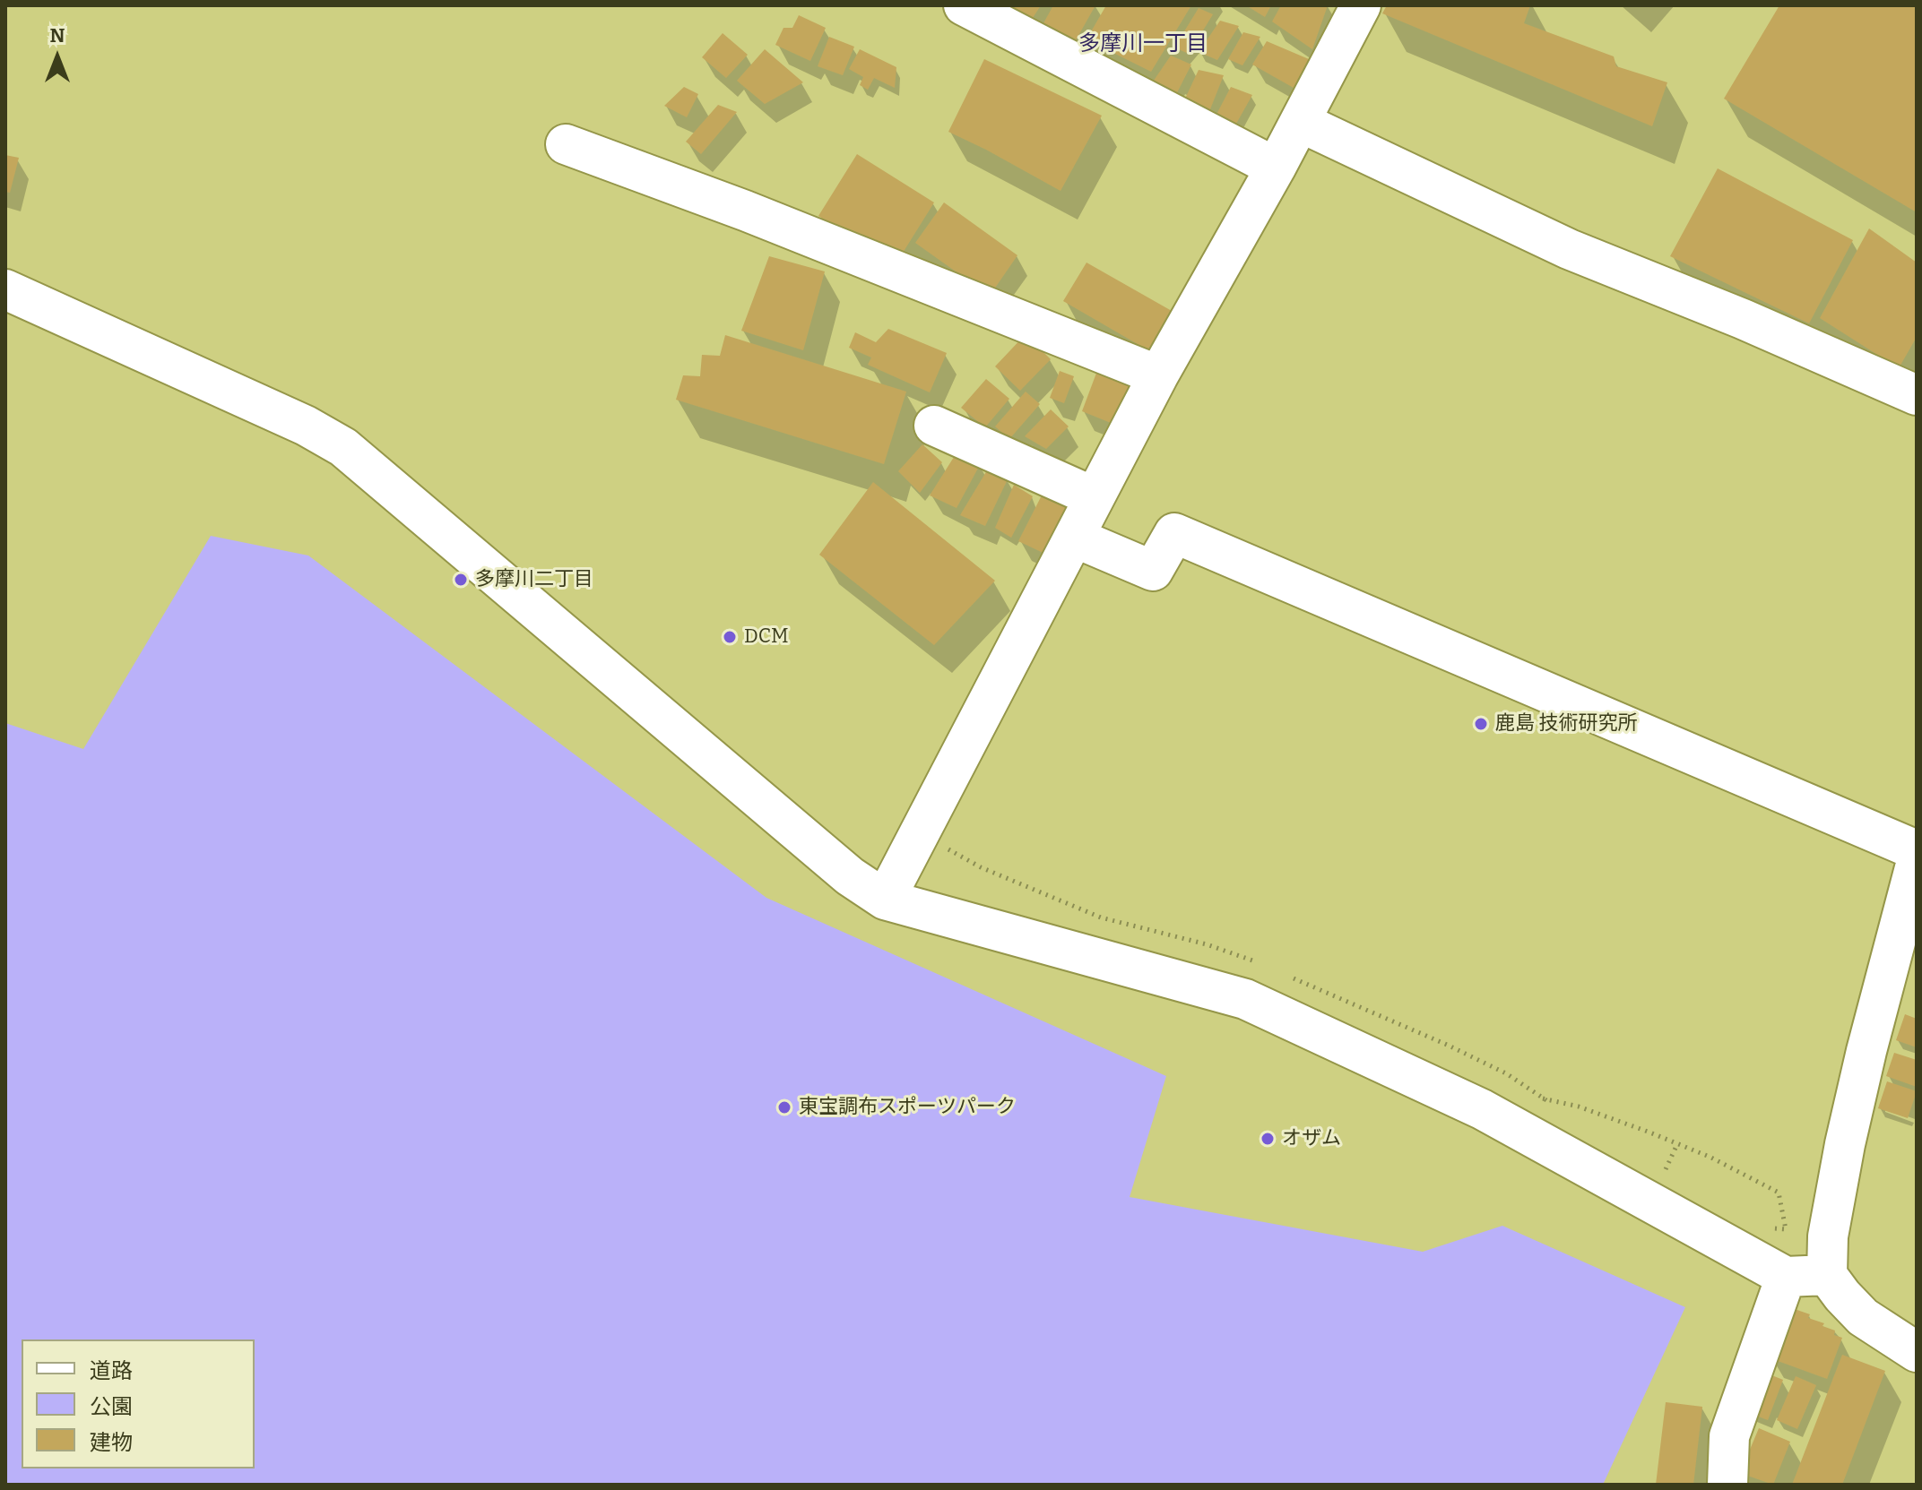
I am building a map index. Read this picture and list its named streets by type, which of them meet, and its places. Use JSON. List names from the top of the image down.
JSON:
{
  "districts": ["多摩川一丁目"],
  "places": [
    "多摩川二丁目",
    "DCM",
    "鹿島 技術研究所",
    "東宝調布スポーツパーク",
    "オザム"
  ],
  "legend": ["道路", "公園", "建物"],
  "north": "top"
}
